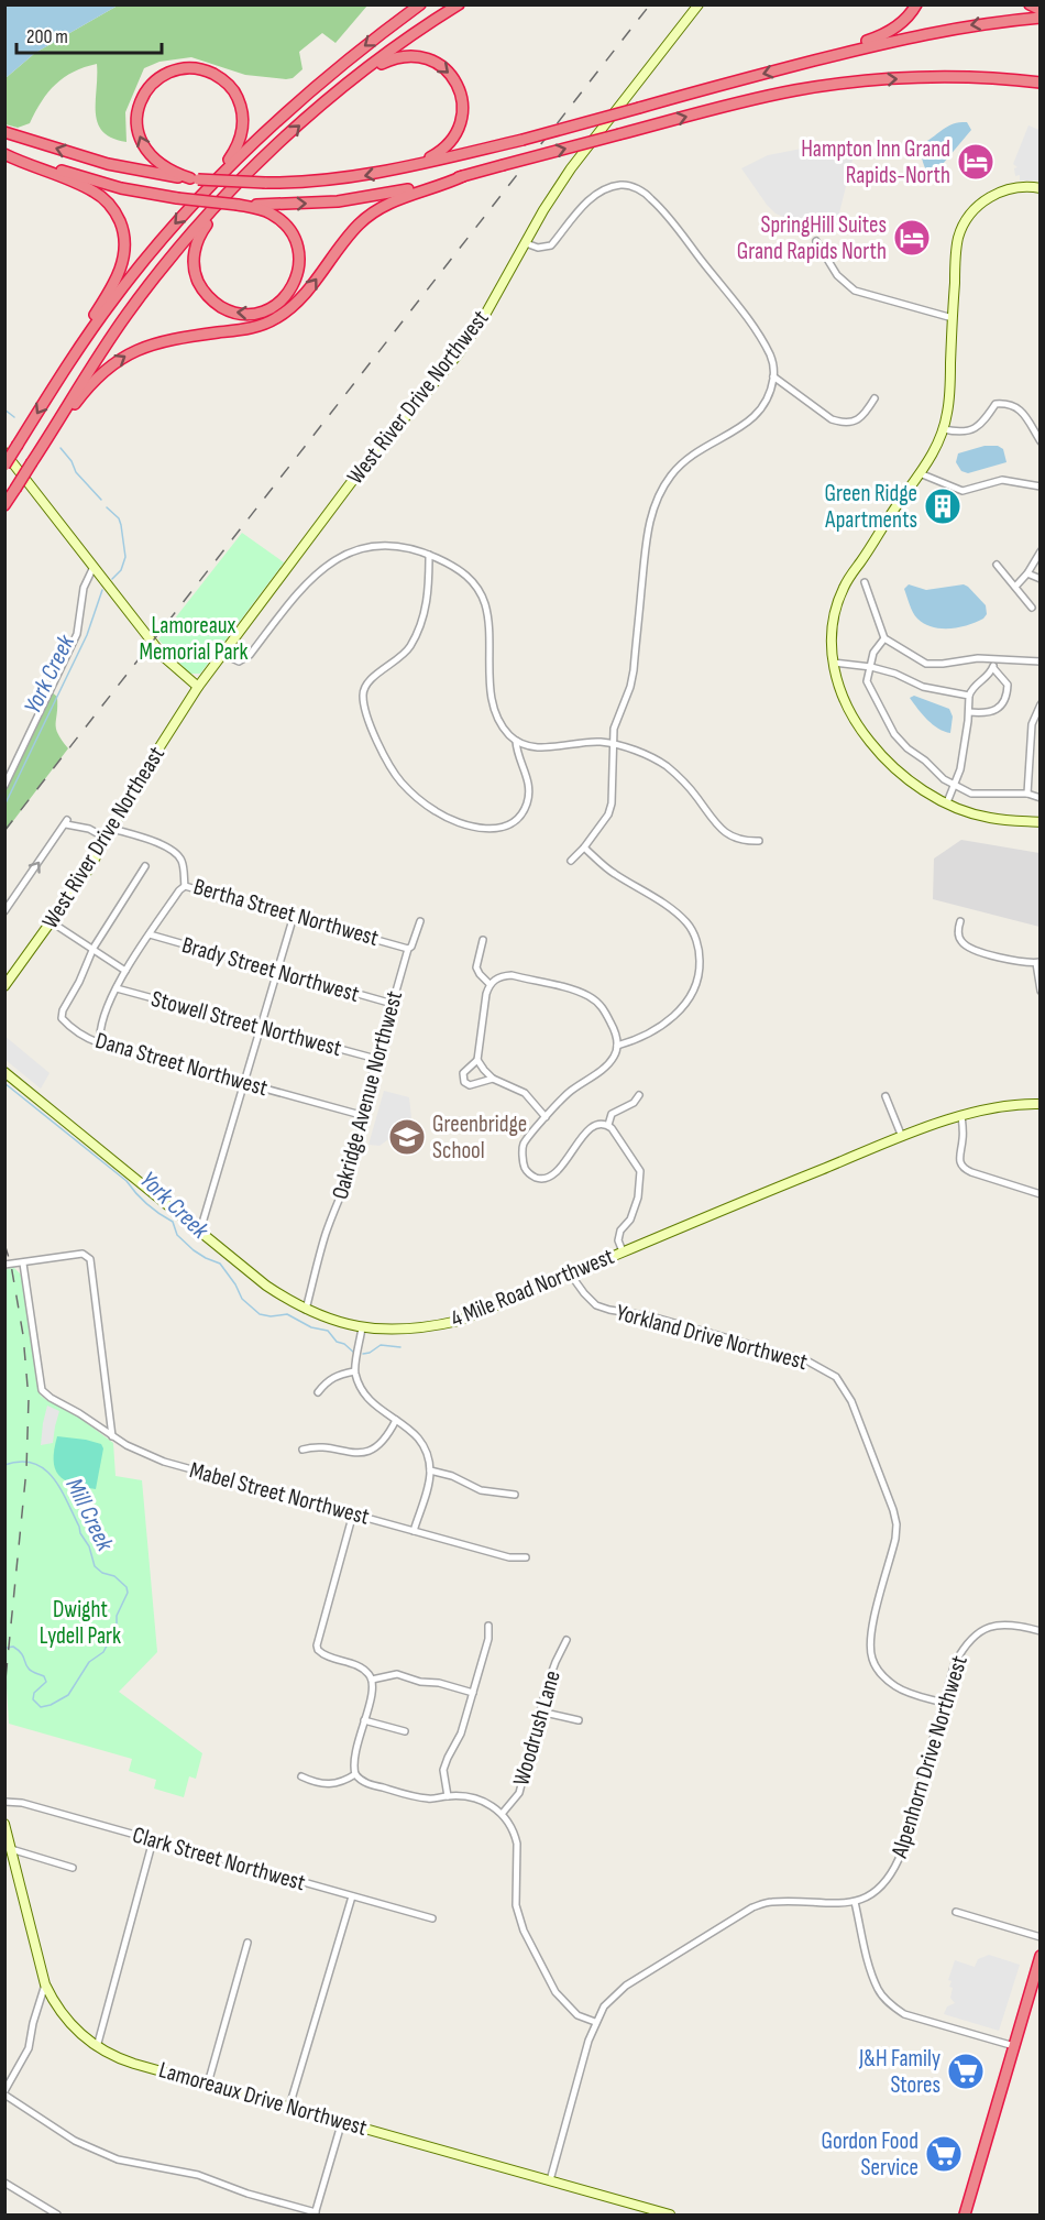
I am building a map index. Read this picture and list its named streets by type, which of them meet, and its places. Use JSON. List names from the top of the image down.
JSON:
{
  "streets": {
    "main road": [
      "West River Drive Northwest",
      "West River Drive Northeast",
      "4 Mile Road Northwest",
      "Lamoreaux Drive Northwest"
    ],
    "street": [
      "Bertha Street Northwest",
      "Brady Street Northwest",
      "Stowell Street Northwest",
      "Dana Street Northwest",
      "Oakridge Avenue Northwest",
      "Yorkland Drive Northwest",
      "Mabel Street Northwest",
      "Woodrush Lane",
      "Alpenhorn Drive Northwest",
      "Clark Street Northwest"
    ]
  },
  "crossings": [
    ["West River Drive Northwest", "West River Drive Northeast"],
    ["West River Drive Northeast", "Bertha Street Northwest"],
    ["West River Drive Northeast", "Stowell Street Northwest"],
    ["Bertha Street Northwest", "Oakridge Avenue Northwest"],
    ["Brady Street Northwest", "Oakridge Avenue Northwest"],
    ["Stowell Street Northwest", "Dana Street Northwest"],
    ["Stowell Street Northwest", "Oakridge Avenue Northwest"],
    ["Dana Street Northwest", "Oakridge Avenue Northwest"],
    ["Oakridge Avenue Northwest", "4 Mile Road Northwest"],
    ["4 Mile Road Northwest", "Yorkland Drive Northwest"],
    ["Yorkland Drive Northwest", "Alpenhorn Drive Northwest"],
    ["Alpenhorn Drive Northwest", "Lamoreaux Drive Northwest"]
  ],
  "water": ["York Creek", "Mill Creek"],
  "parks": ["Lamoreaux Memorial Park", "Dwight Lydell Park"],
  "places": {
    "hotel": ["Hampton Inn Grand Rapids-North", "SpringHill Suites Grand Rapids North"],
    "building": ["Green Ridge Apartments"],
    "school or university": ["Greenbridge School"],
    "supermarket": ["J&H Family Stores", "Gordon Food Service"]
  },
  "scale_bar": "200 m"
}
